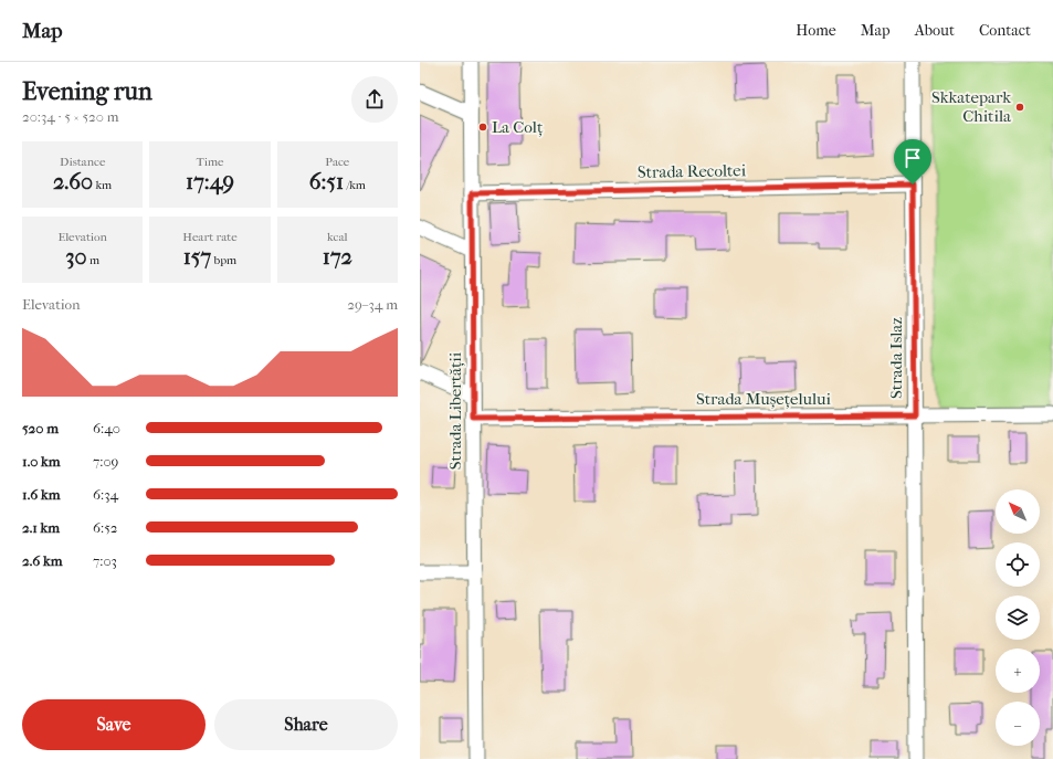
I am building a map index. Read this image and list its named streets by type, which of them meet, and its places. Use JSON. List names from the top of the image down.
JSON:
{
  "streets": {
    "street": [
      "Strada Recoltei",
      "Strada Islaz",
      "Strada Mușețelului",
      "Strada Libertății"
    ]
  },
  "crossings": [
    ["Strada Recoltei", "Strada Islaz"],
    ["Strada Recoltei", "Strada Libertății"],
    ["Strada Islaz", "Strada Mușețelului"],
    ["Strada Mușețelului", "Strada Libertății"]
  ],
  "places": ["Skkatepark Chitila", "La Colț"],
  "north": "top left",
  "page": {
    "header": "Map",
    "nav": [
      "Home",
      "Map",
      "About",
      "Contact"
    ],
    "heading": ["Evening run", "20:34 · 5 × 520 m"],
    "stats": [
      ["Distance", "2.60 km"],
      ["Time", "17:49"],
      ["Pace", "6:51 /km"],
      ["Elevation", "30 m"],
      ["Heart rate", "157 bpm"],
      ["kcal", "172"]
    ],
    "chart": ["Elevation", "29–34 m"],
    "list": [
      {
        "name": "520 m",
        "note": "6:40"
      },
      {
        "name": "1.0 km",
        "note": "7:09"
      },
      {
        "name": "1.6 km",
        "note": "6:34"
      },
      {
        "name": "2.1 km",
        "note": "6:52"
      },
      {
        "name": "2.6 km",
        "note": "7:03"
      }
    ],
    "map_buttons": ["+", "−"],
    "buttons": ["Save", "Share"]
  }
}
